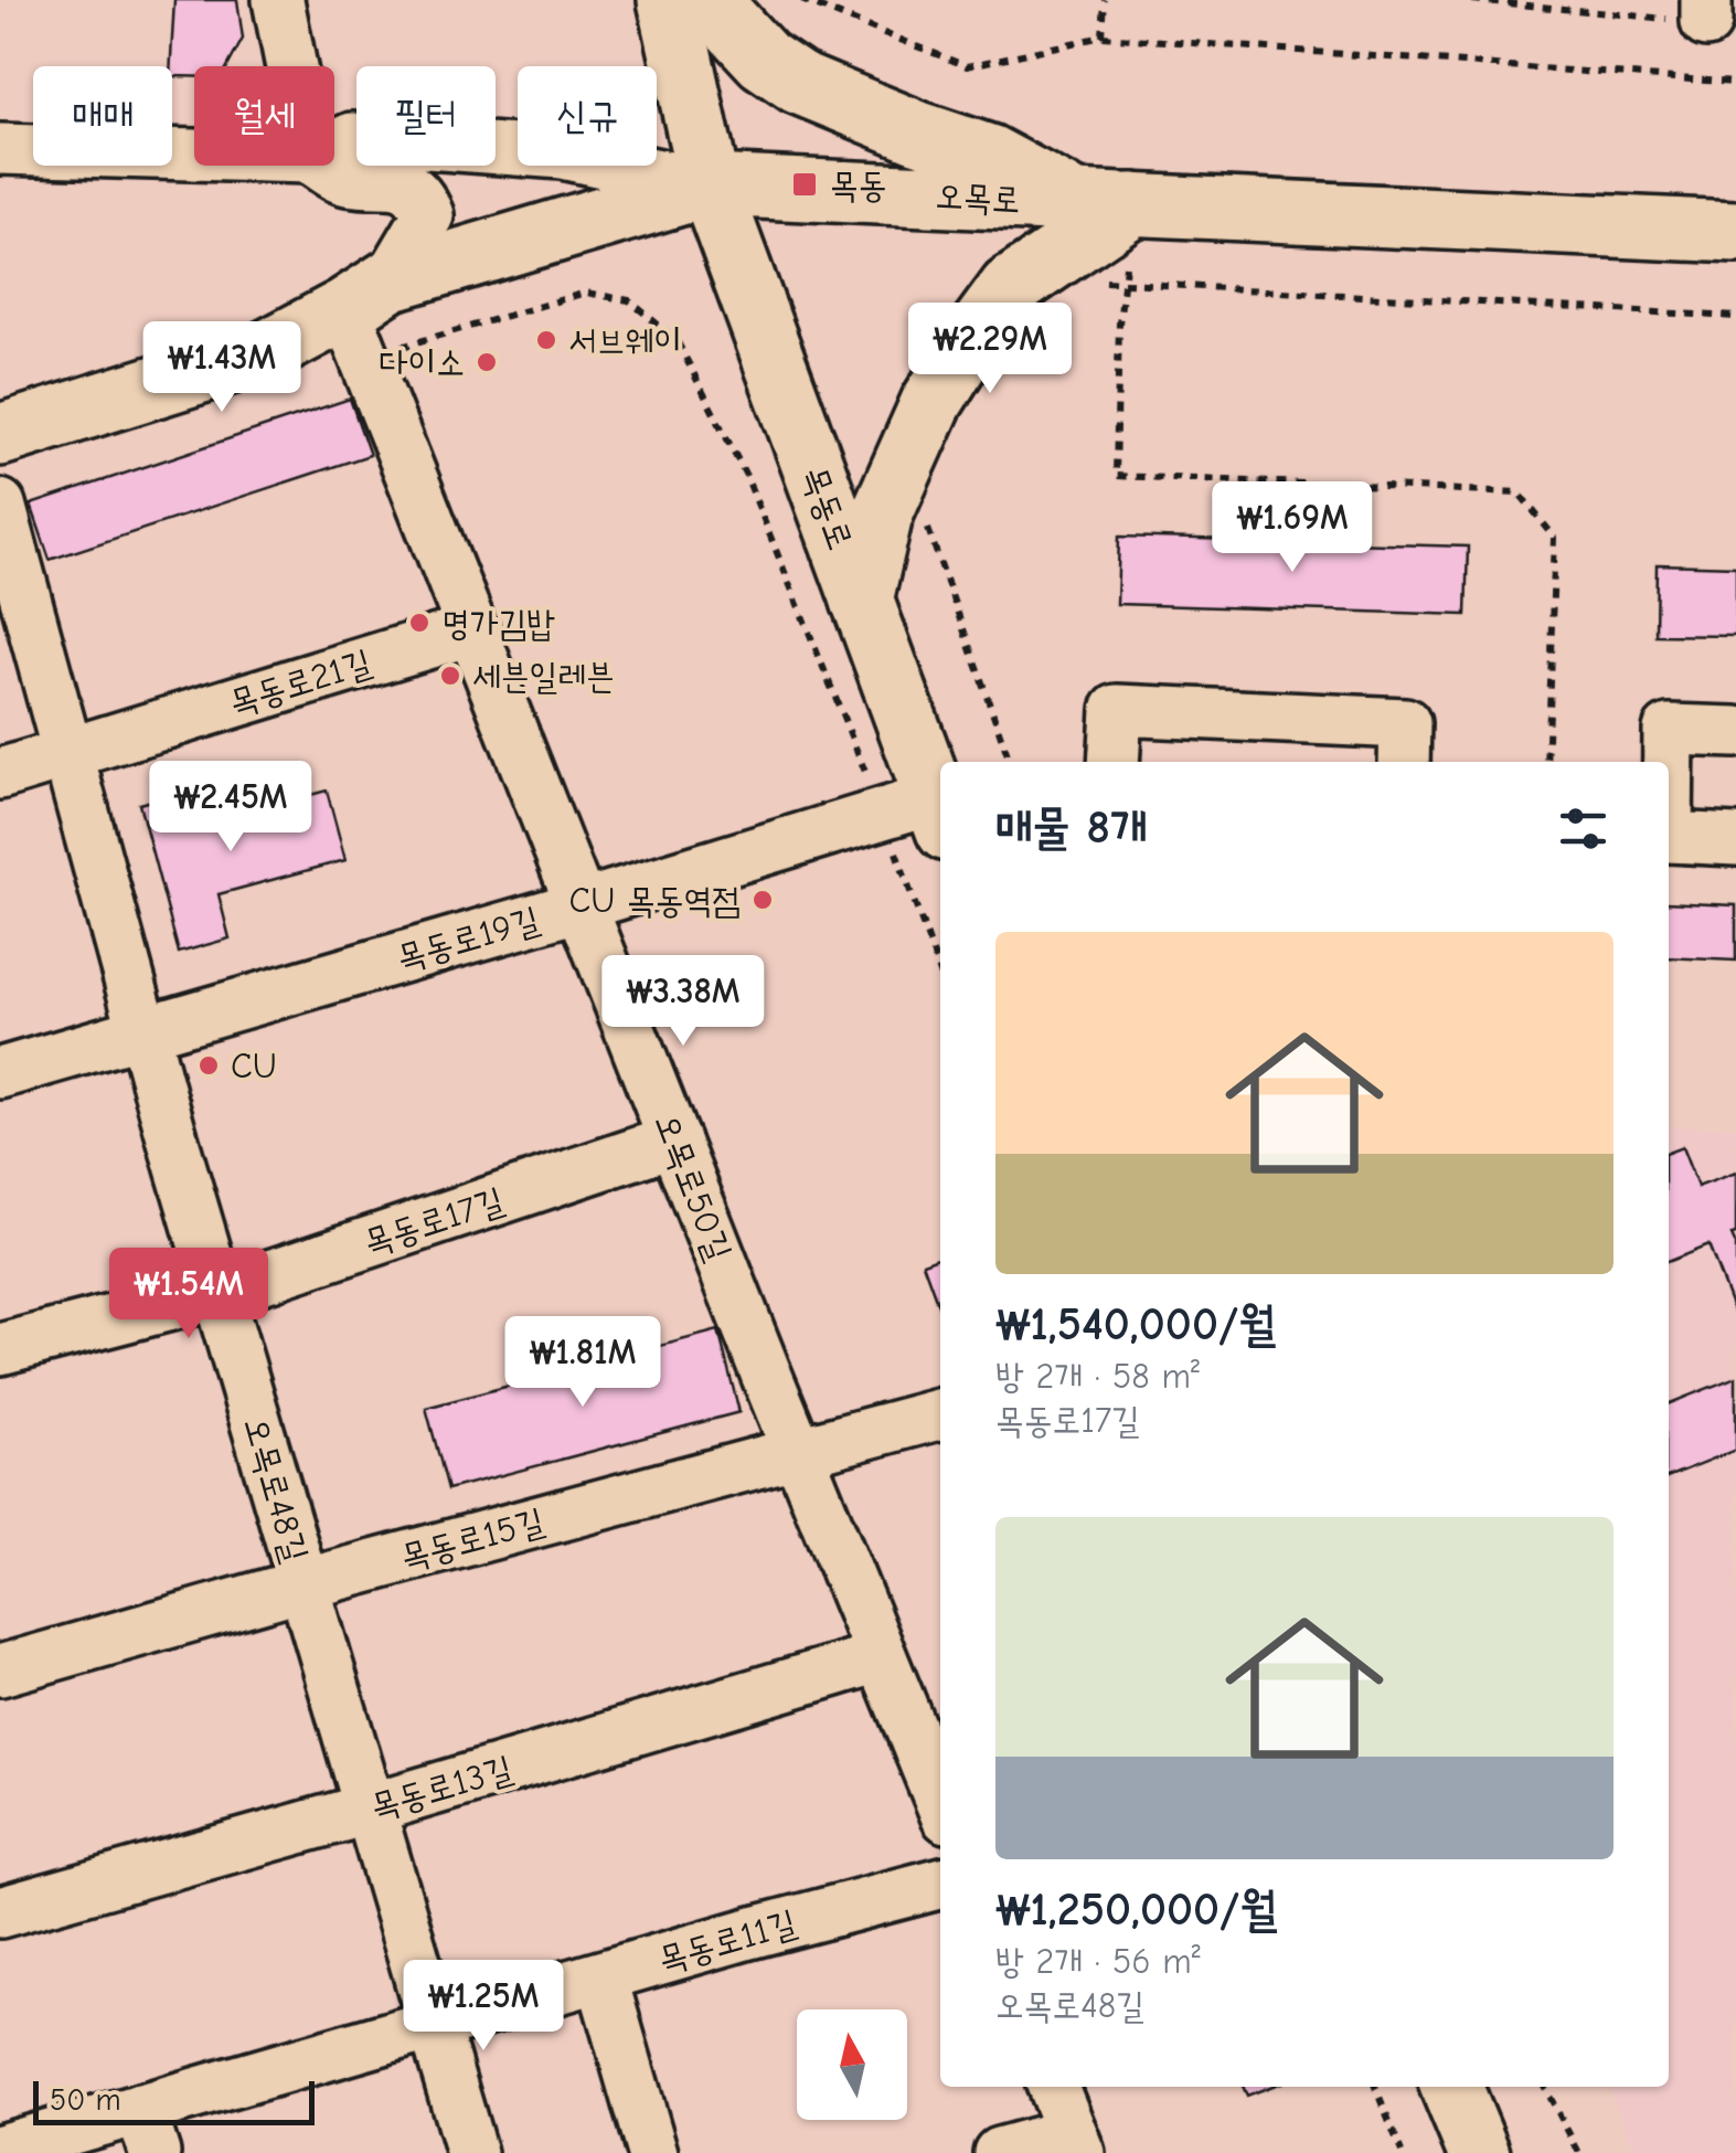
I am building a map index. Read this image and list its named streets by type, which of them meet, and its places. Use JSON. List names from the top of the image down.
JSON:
{
  "streets": {
    "main road": ["오목로", "목동로"],
    "street": [
      "목동로21길",
      "목동로19길",
      "오목로50길",
      "목동로17길",
      "오목로48길",
      "목동로15길",
      "목동로13길",
      "목동로11길"
    ]
  },
  "crossings": [
    ["오목로", "목동로"],
    ["오목로", "오목로50길"],
    ["목동로", "목동로19길"],
    ["목동로21길", "오목로50길"],
    ["목동로21길", "오목로48길"],
    ["목동로19길", "오목로50길"],
    ["목동로19길", "오목로48길"],
    ["오목로50길", "목동로17길"],
    ["오목로50길", "목동로15길"],
    ["오목로50길", "목동로13길"],
    ["목동로17길", "오목로48길"],
    ["오목로48길", "목동로15길"],
    ["오목로48길", "목동로13길"],
    ["오목로48길", "목동로11길"]
  ],
  "places": {
    "transit": ["목동"],
    "other": [
      "서브웨이",
      "다이소",
      "명가김밥",
      "세븐일레븐",
      "CU 목동역점",
      "CU"
    ]
  },
  "scale_bar": "50 m",
  "north": "top",
  "page": {
    "chip": [
      "매매",
      "월세",
      "필터",
      "신규"
    ],
    "price": [
      "₩2.29M",
      "₩1.43M",
      "₩1.69M",
      "₩2.45M",
      "₩3.38M",
      "₩1.54M",
      "₩1.81M",
      "₩1.25M"
    ],
    "heading": "매물 8개",
    "list": [
      {
        "name": "₩1,540,000/월",
        "note": "방 2개 · 58 m² · 목동로17길"
      },
      {
        "name": "₩1,250,000/월",
        "note": "방 2개 · 56 m² · 오목로48길"
      }
    ],
    "scale": "50 m"
  }
}
